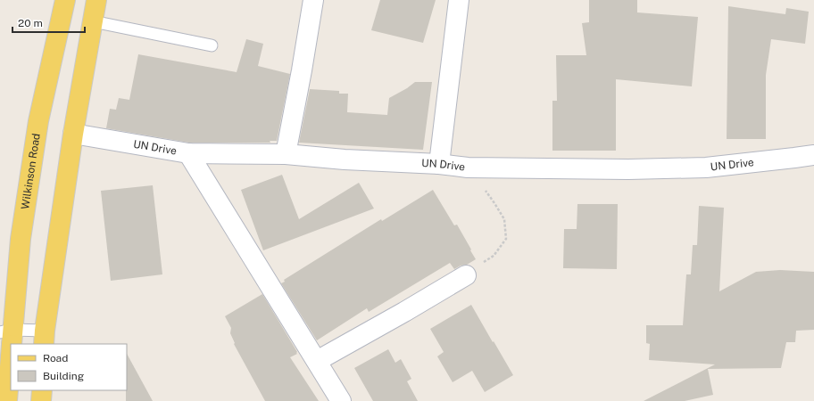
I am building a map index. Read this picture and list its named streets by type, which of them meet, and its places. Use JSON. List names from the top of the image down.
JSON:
{
  "streets": {
    "main road": ["Wilkinson Road"],
    "street": ["UN Drive"]
  },
  "legend": ["Road", "Building"],
  "scale_bar": "20 m"
}
